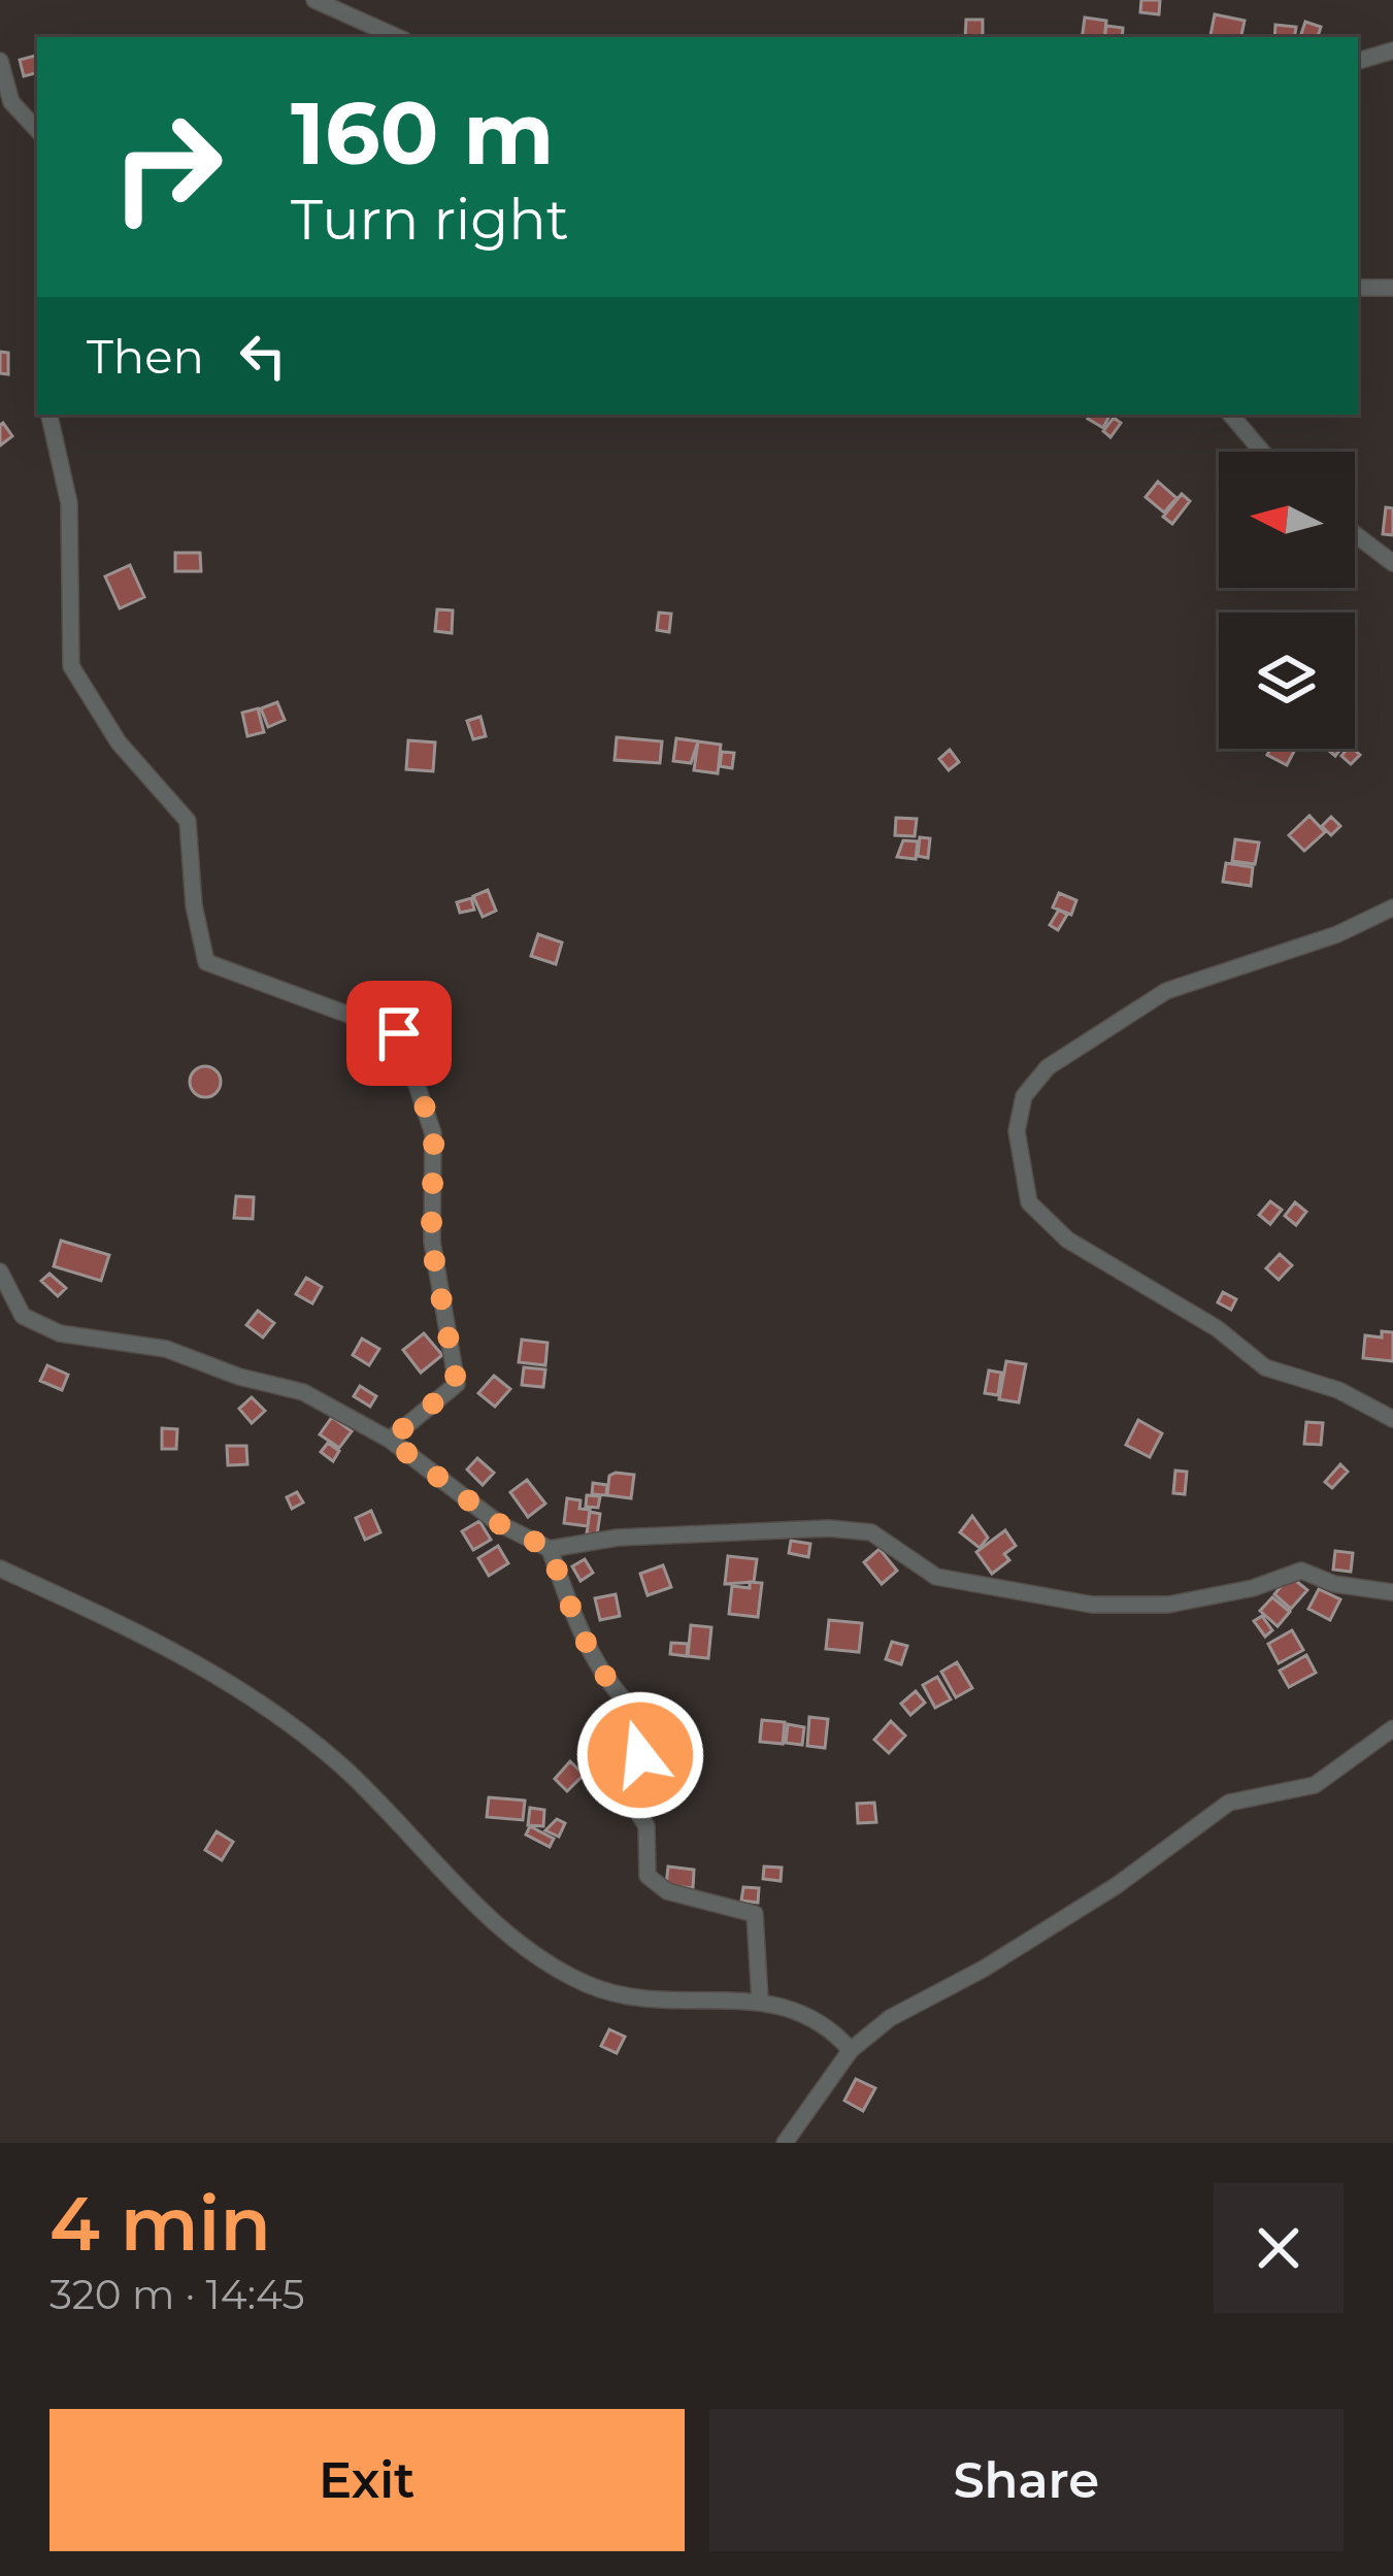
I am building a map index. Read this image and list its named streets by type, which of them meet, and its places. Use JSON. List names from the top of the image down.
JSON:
{
  "north": "left",
  "page": {
    "turn": ["160 m", "Turn right"],
    "then": "Then",
    "heading": ["4 min", "320 m · 14:45"],
    "buttons": ["Exit", "Share"]
  }
}
